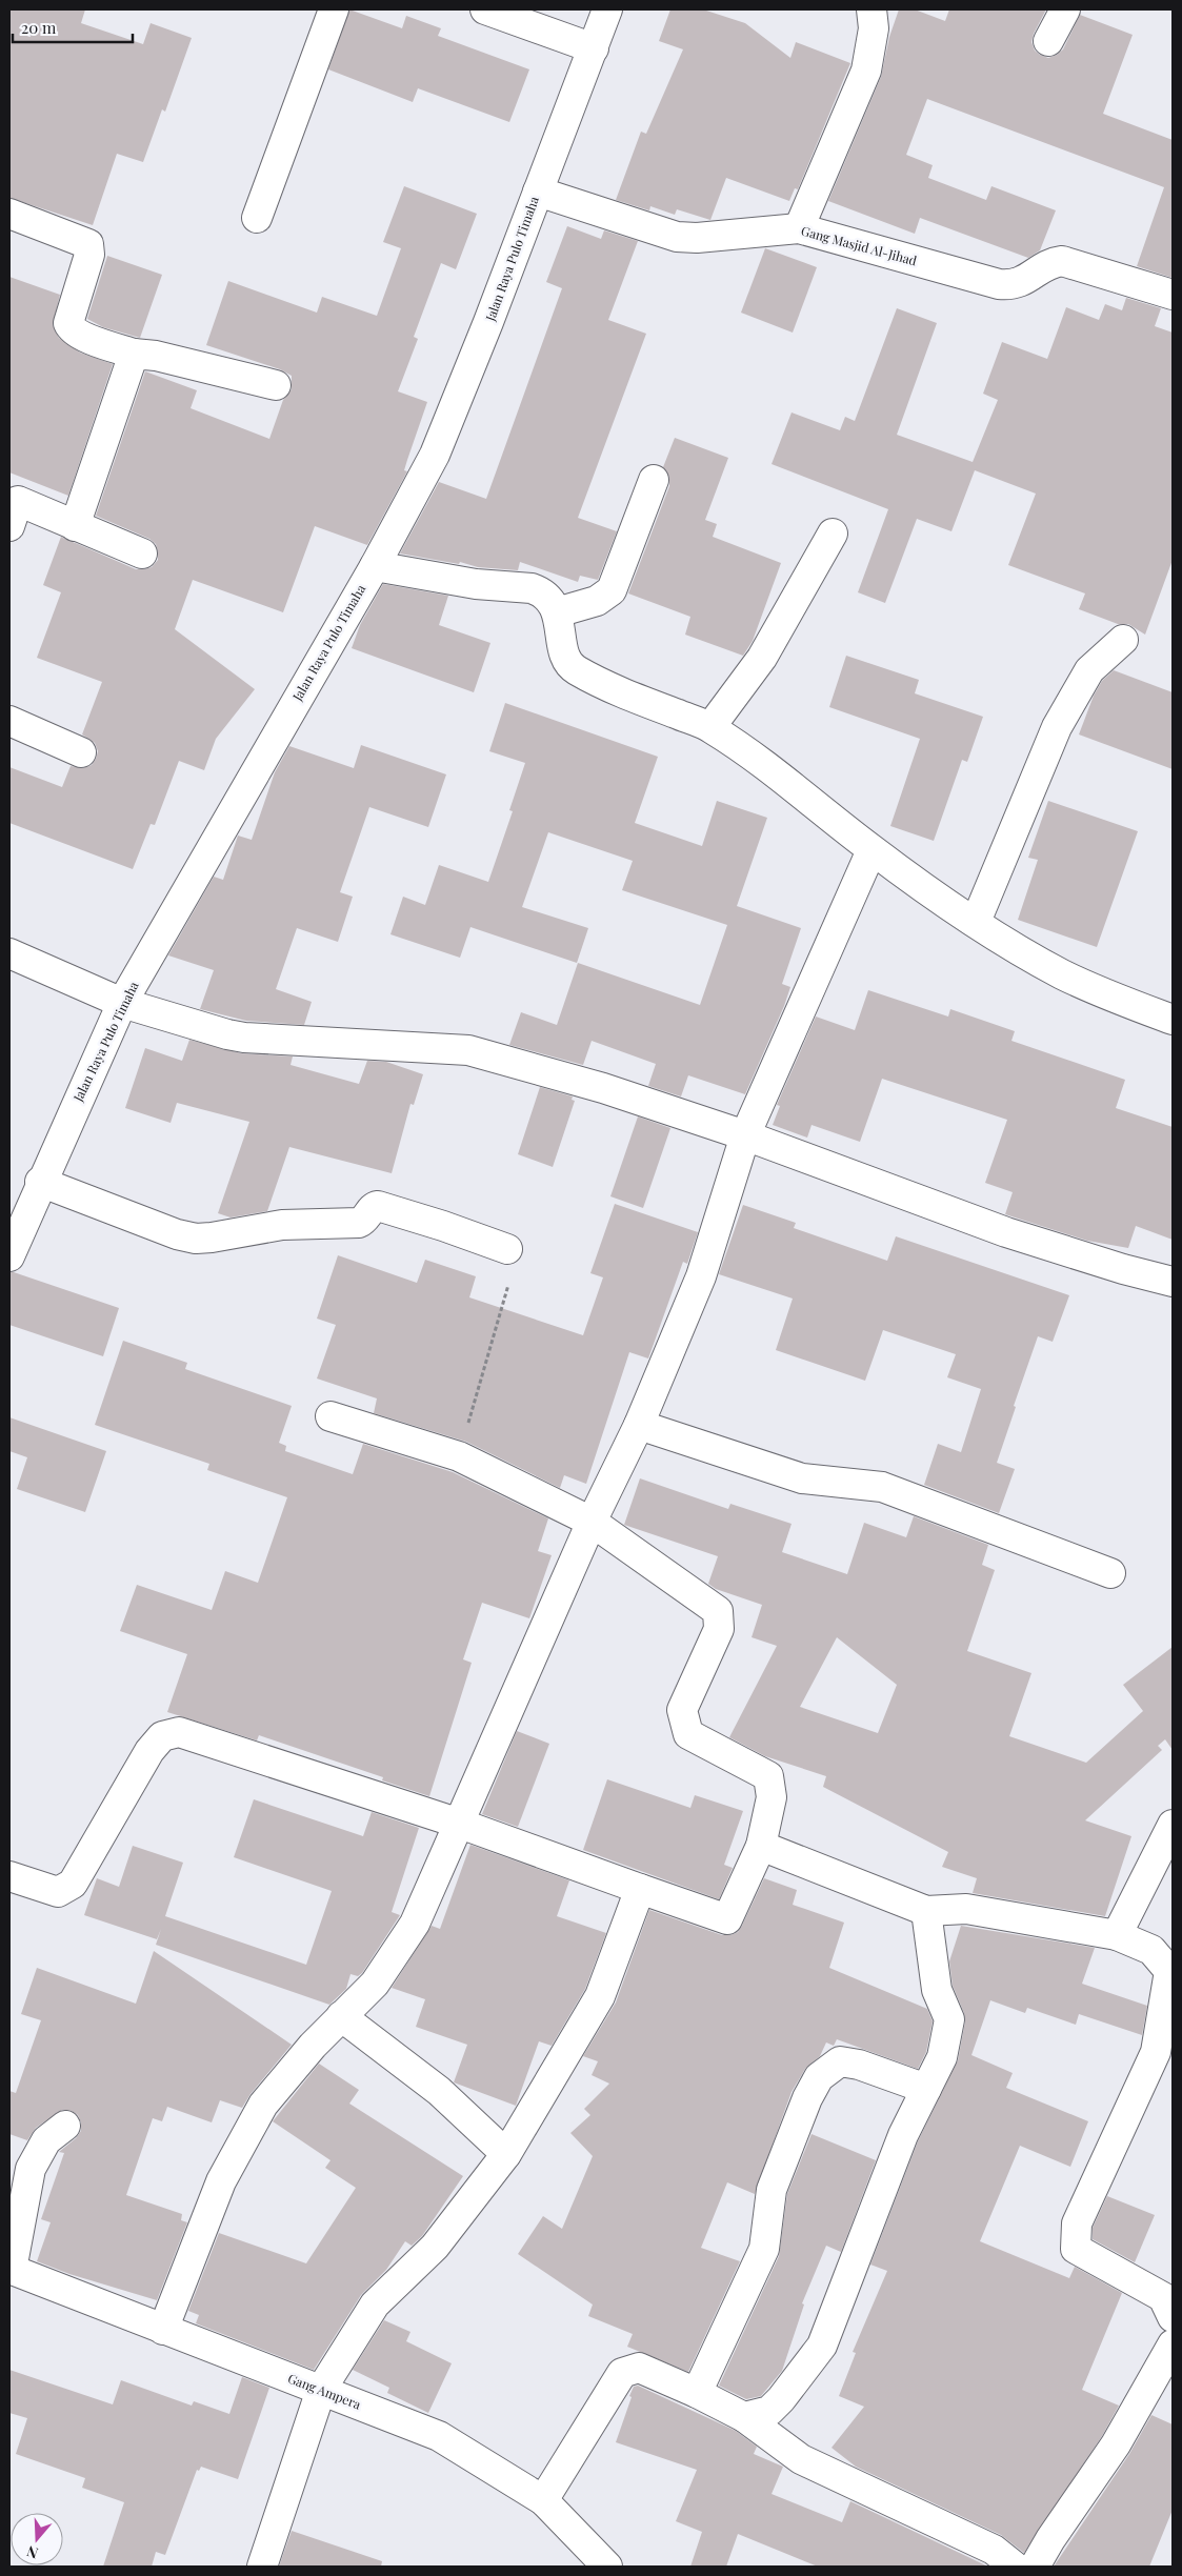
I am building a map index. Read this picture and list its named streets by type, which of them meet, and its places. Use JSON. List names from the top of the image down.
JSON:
{
  "streets": {
    "street": ["Gang Masjid Al-Jihad", "Jalan Raya Pulo Timaha", "Gang Ampera"]
  },
  "crossings": [
    ["Gang Masjid Al-Jihad", "Jalan Raya Pulo Timaha"]
  ],
  "scale_bar": "20 m",
  "north": "bottom"
}
